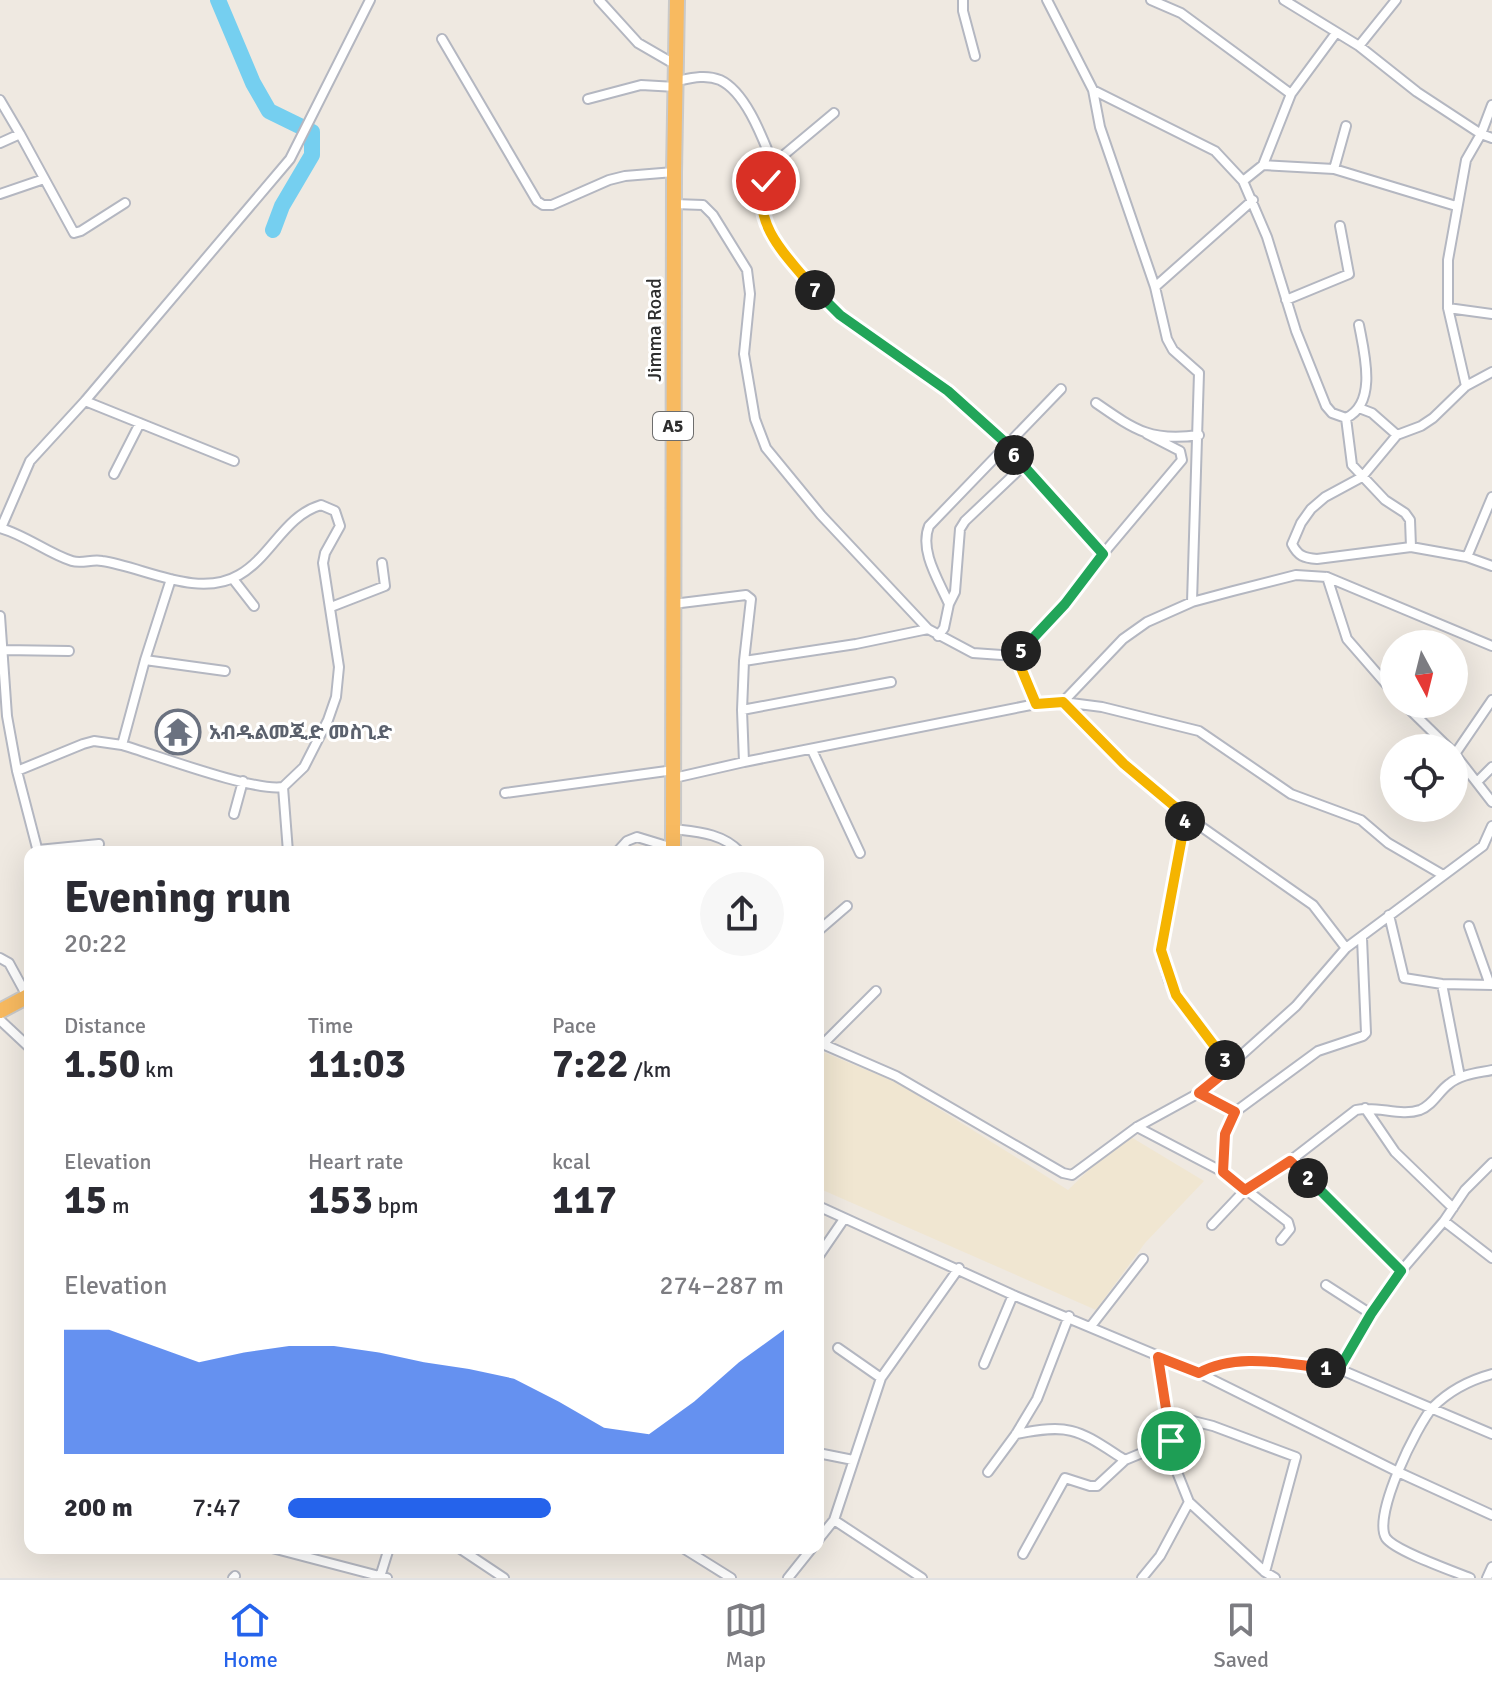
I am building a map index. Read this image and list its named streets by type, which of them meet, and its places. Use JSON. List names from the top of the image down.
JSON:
{
  "streets": {
    "highway": ["Jimma Road", "A5"]
  },
  "places": {
    "temple": ["አብዱልመጂድ መስጊድ"]
  },
  "north": "bottom",
  "page": {
    "pins": [
      "7",
      "6",
      "5",
      "4",
      "3",
      "2",
      "1"
    ],
    "heading": ["Evening run", "20:22"],
    "stats": [
      ["Distance", "1.50 km"],
      ["Time", "11:03"],
      ["Pace", "7:22 /km"],
      ["Elevation", "15 m"],
      ["Heart rate", "153 bpm"],
      ["kcal", "117"]
    ],
    "chart": ["Elevation", "274–287 m"],
    "list": [
      {
        "name": "200 m",
        "note": "7:47"
      }
    ],
    "tabs": ["Home", "Map", "Saved"]
  }
}
